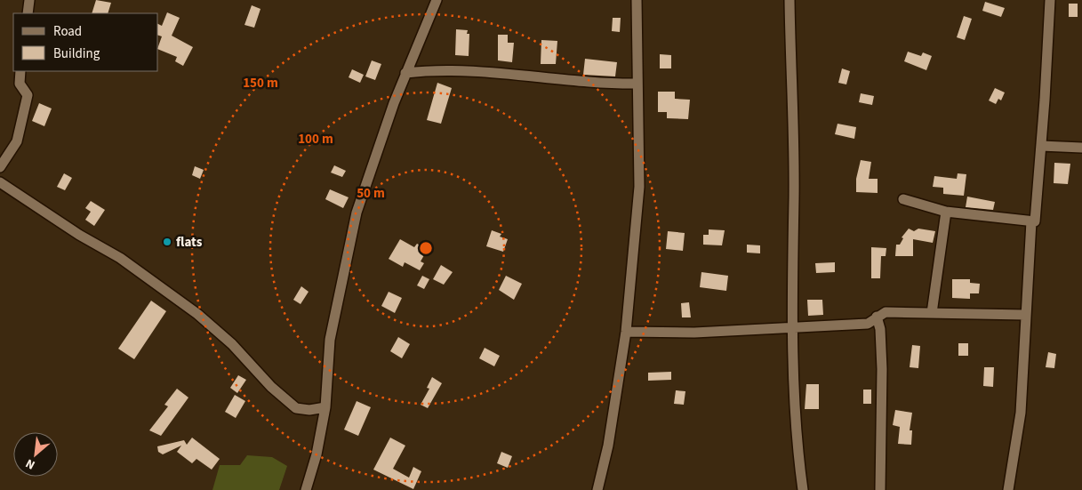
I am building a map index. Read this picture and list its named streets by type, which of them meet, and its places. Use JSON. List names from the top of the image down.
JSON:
{
  "places": ["flats"],
  "legend": ["Road", "Building"],
  "north": "bottom left",
  "rings": ["150 m", "100 m", "50 m"]
}
